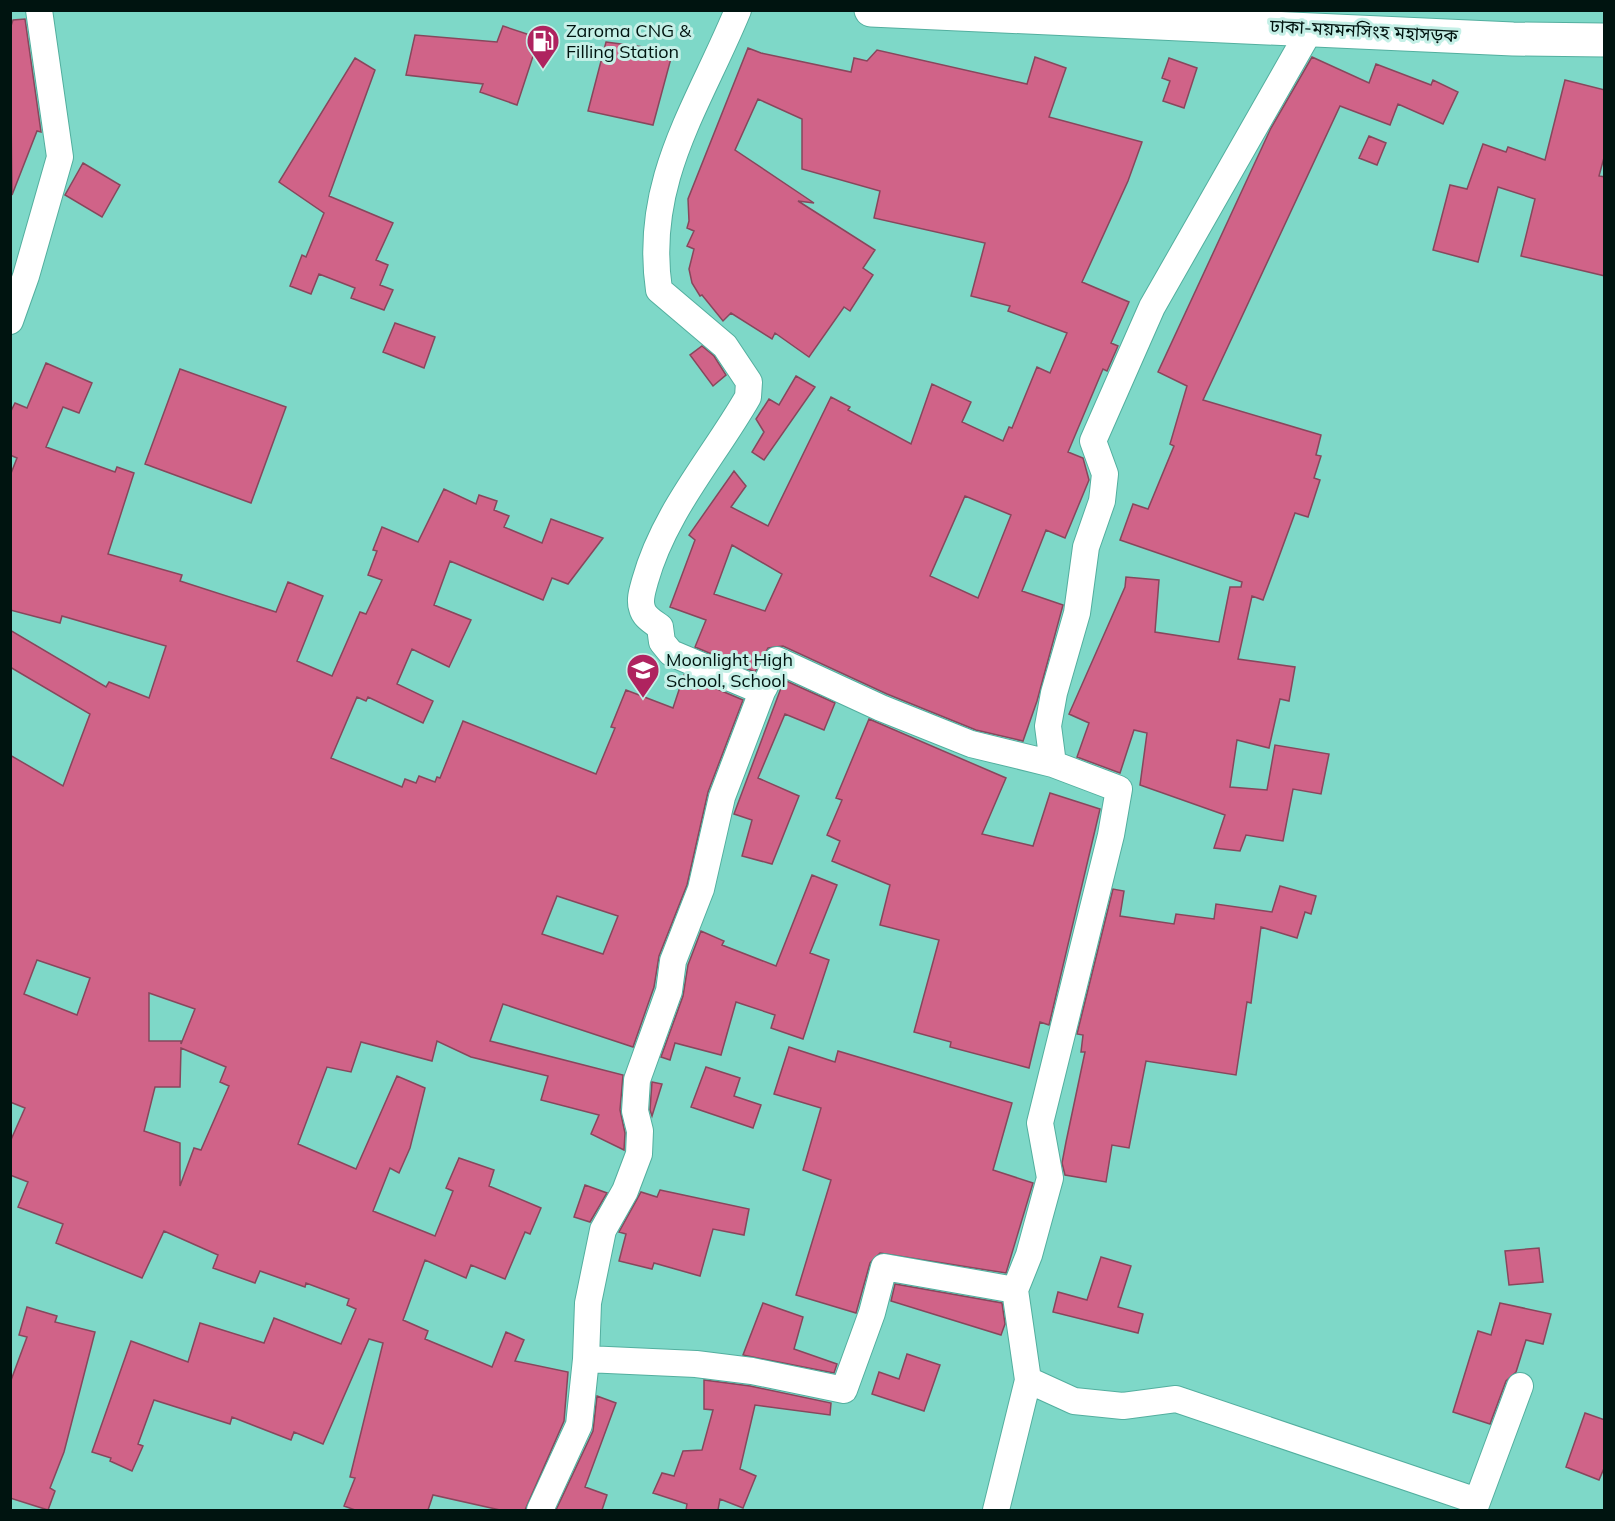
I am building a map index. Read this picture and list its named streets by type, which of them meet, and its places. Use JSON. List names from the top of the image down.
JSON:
{
  "streets": {
    "highway": ["ঢাকা-ময়মনসিংহ মহাসড়ক"]
  },
  "places": {
    "fuel station": ["Zaroma CNG & Filling Station"],
    "school or university": ["Moonlight High School, School"]
  }
}
